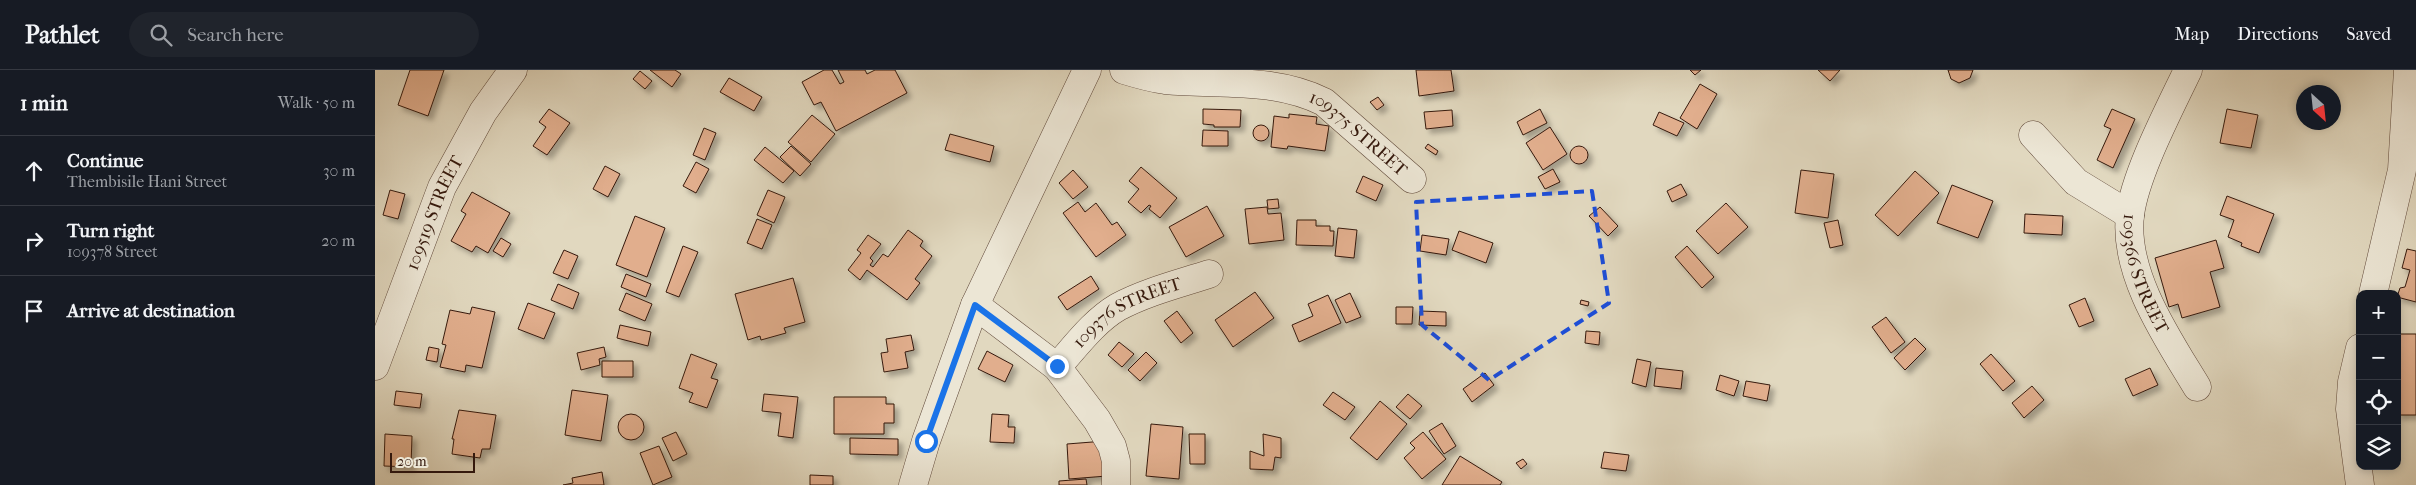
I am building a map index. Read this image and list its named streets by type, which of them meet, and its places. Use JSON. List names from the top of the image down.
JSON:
{
  "streets": {
    "street": [
      "109375 STREET",
      "109519 STREET",
      "109366 STREET",
      "109376 STREET"
    ]
  },
  "scale_bar": "20 m",
  "north": "bottom right",
  "page": {
    "header": "Pathlet",
    "search": "Search here",
    "nav": ["Map", "Directions", "Saved"],
    "heading": ["1 min", "Walk · 50 m"],
    "list": [
      ["Continue", "Thembisile Hani Street", "30 m"],
      ["Turn right", "109378 Street", "20 m"],
      "Arrive at destination"
    ],
    "map_buttons": ["+", "−"],
    "scale": "20 m"
  }
}
